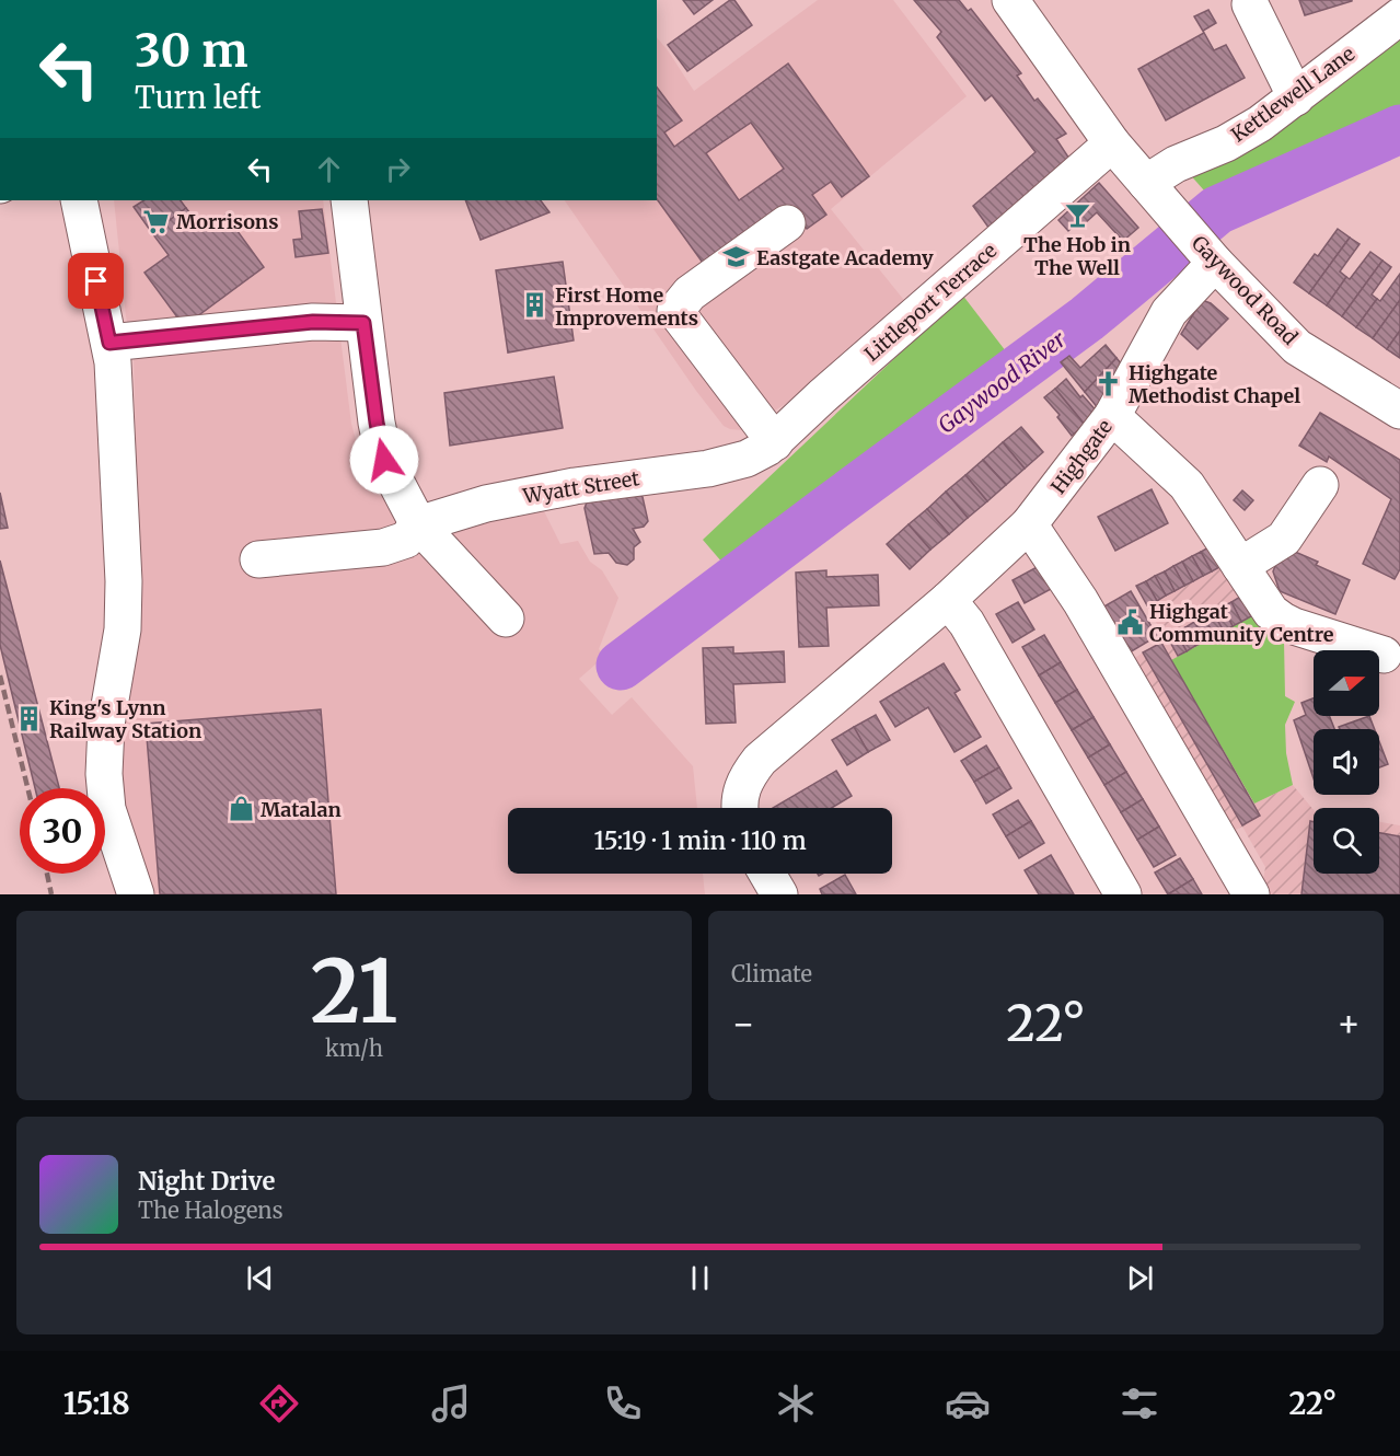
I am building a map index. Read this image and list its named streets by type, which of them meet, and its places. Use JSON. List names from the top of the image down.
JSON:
{
  "streets": {
    "street": [
      "Kettlewell Lane",
      "Gaywood Road",
      "Littleport Terrace",
      "Highgate",
      "Wyatt Street"
    ]
  },
  "crossings": [
    ["Kettlewell Lane", "Gaywood Road"],
    ["Gaywood Road", "Littleport Terrace"],
    ["Gaywood Road", "Highgate"],
    ["Littleport Terrace", "Wyatt Street"]
  ],
  "water": ["Gaywood River"],
  "places": {
    "bar": ["The Hob in The Well"],
    "supermarket": ["Morrisons"],
    "school or university": ["Eastgate Academy"],
    "building": ["First Home Improvements", "King's Lynn Railway Station"],
    "church": ["Highgate Methodist Chapel"],
    "public building": ["Highgat Community Centre"],
    "shop": ["Matalan"]
  },
  "north": "right",
  "page": {
    "turn": ["30 m", "Turn left"],
    "limit": "30",
    "trip": "15:19 · 1 min · 110 m",
    "tile": [
      ["21", "km/h"],
      "Climate"
    ],
    "heat": ["−", "22°", "+"],
    "song": ["Night Drive", "The Halogens"],
    "tabs": ["15:18", "22°"]
  }
}
